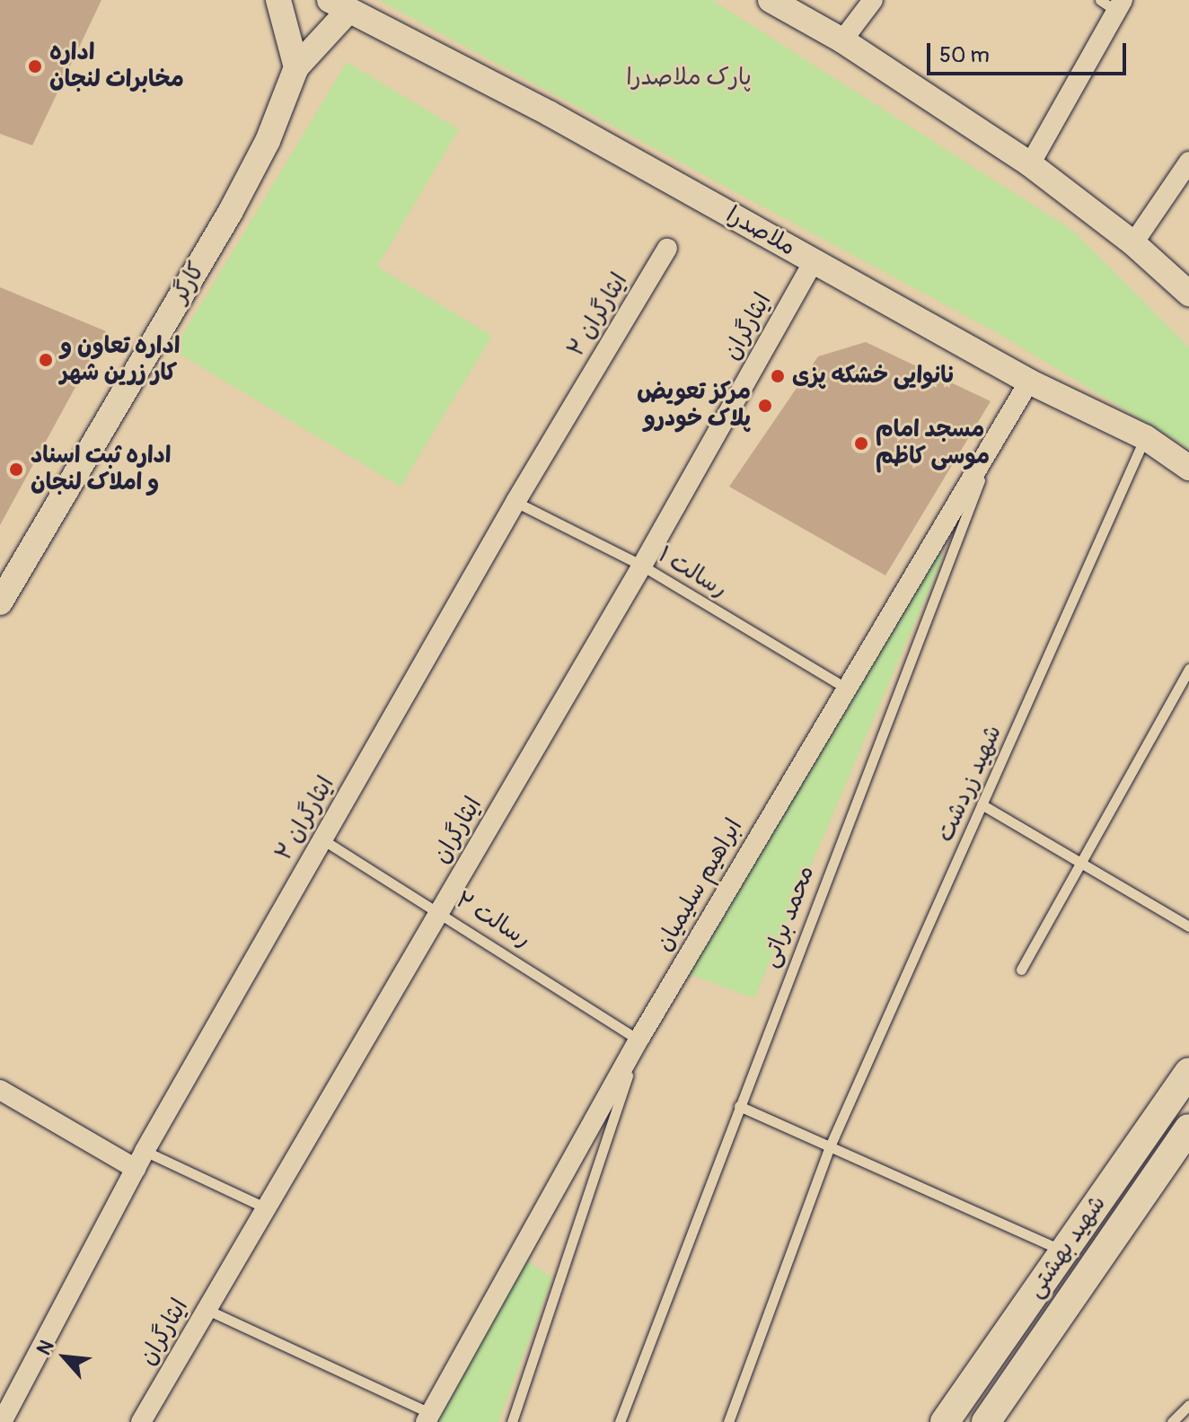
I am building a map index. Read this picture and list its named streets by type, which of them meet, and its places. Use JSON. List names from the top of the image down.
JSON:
{
  "streets": {
    "main road": ["شهید بهشتی"],
    "street": [
      "ملاصدرا",
      "کارگر",
      "ایثارگران ۲",
      "ایثارگران",
      "ابراهیم سلیمیان"
    ],
    "lane": [
      "رسالت ۱",
      "شهید زردشت",
      "محمد براتی",
      "رسالت ۲"
    ]
  },
  "crossings": [
    ["ملاصدرا", "کارگر"],
    ["ملاصدرا", "ایثارگران"],
    ["ملاصدرا", "شهید زردشت"],
    ["ملاصدرا", "ابراهیم سلیمیان"],
    ["ایثارگران ۲", "رسالت ۱"],
    ["ایثارگران ۲", "رسالت ۲"],
    ["ایثارگران", "رسالت ۱"],
    ["ایثارگران", "رسالت ۲"],
    ["رسالت ۱", "ابراهیم سلیمیان"],
    ["ابراهیم سلیمیان", "محمد براتی"],
    ["ابراهیم سلیمیان", "رسالت ۲"]
  ],
  "parks": ["پارک ملاصدرا"],
  "places": [
    "اداره مخابرات لنجان",
    "اداره تعاون و کار زرین شهر",
    "نانوایی خشکه پزی",
    "مرکز تعویض پلاک خودرو",
    "مسجد امام موسی کاظم",
    "اداره ثبت اسناد و املاک لنجان"
  ],
  "scale_bar": "50 m",
  "north": "top left"
}
